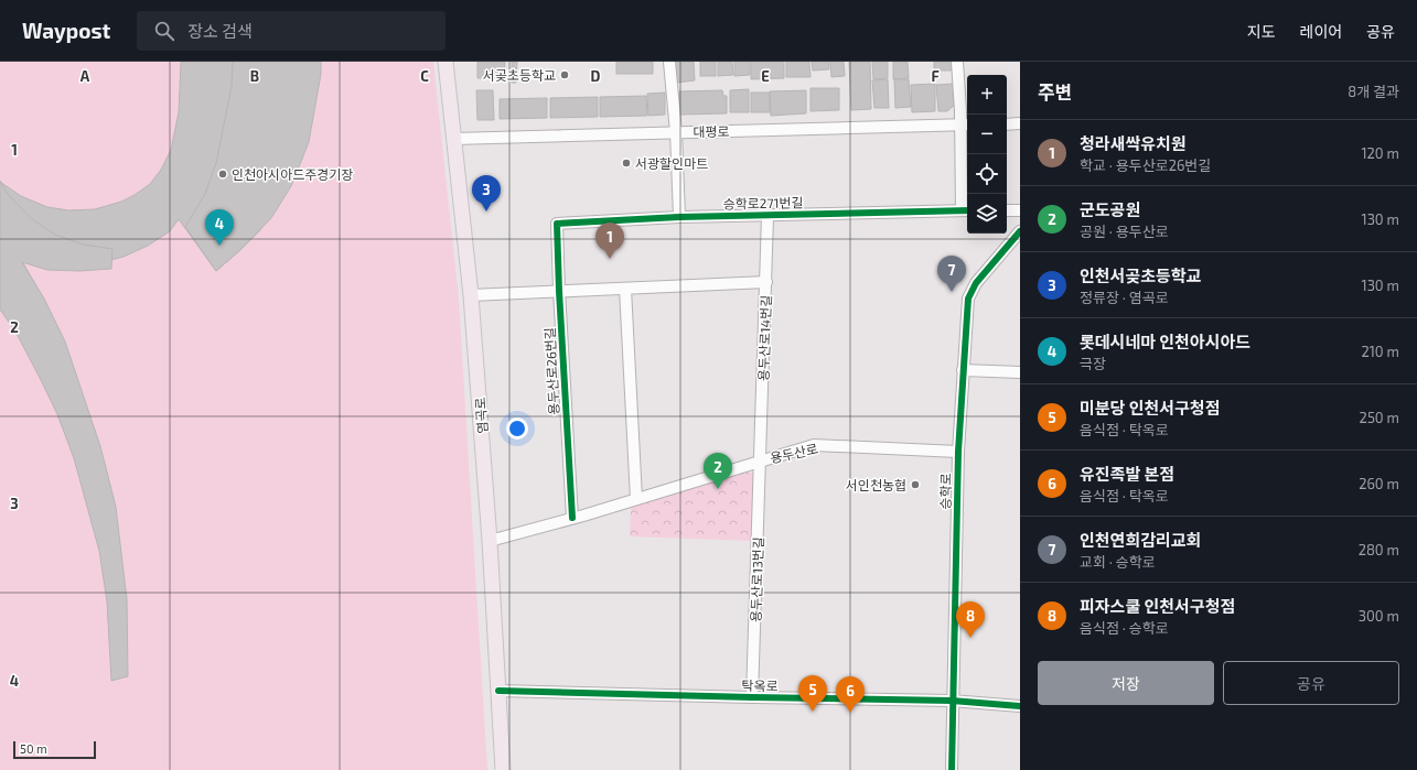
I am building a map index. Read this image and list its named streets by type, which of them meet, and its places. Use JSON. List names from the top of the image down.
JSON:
{
  "streets": {
    "main road": ["염곡로"],
    "street": [
      "대평로",
      "승학로271번길",
      "용두산로14번길",
      "용두산로26번길",
      "용두산로",
      "승학로",
      "용두산로13번길",
      "탁옥로"
    ]
  },
  "crossings": [
    ["대평로", "염곡로"],
    ["승학로271번길", "용두산로14번길"],
    ["승학로271번길", "용두산로26번길"],
    ["용두산로14번길", "용두산로"],
    ["용두산로14번길", "용두산로13번길"],
    ["용두산로26번길", "용두산로"],
    ["염곡로", "용두산로"],
    ["염곡로", "탁옥로"],
    ["용두산로", "승학로"],
    ["용두산로", "용두산로13번길"],
    ["승학로", "탁옥로"],
    ["용두산로13번길", "탁옥로"]
  ],
  "places": [
    "서곶초등학교",
    "서광할인마트",
    "인천아시아드주경기장",
    "서인천농협"
  ],
  "scale_bar": "50 m",
  "page": {
    "header": "Waypost",
    "search": "장소 검색",
    "nav": ["지도", "레이어", "공유"],
    "heading": ["주변", "8개 결과"],
    "map_buttons": ["+", "−"],
    "list": [
      {
        "mark": "1",
        "name": "청라새싹유치원",
        "note": "학교 · 용두산로26번길",
        "value": "120 m"
      },
      {
        "mark": "2",
        "name": "군도공원",
        "note": "공원 · 용두산로",
        "value": "130 m"
      },
      {
        "mark": "3",
        "name": "인천서곶초등학교",
        "note": "정류장 · 염곡로",
        "value": "130 m"
      },
      {
        "mark": "4",
        "name": "롯데시네마 인천아시아드",
        "note": "극장",
        "value": "210 m"
      },
      {
        "mark": "5",
        "name": "미분당 인천서구청점",
        "note": "음식점 · 탁옥로",
        "value": "250 m"
      },
      {
        "mark": "6",
        "name": "유진족발 본점",
        "note": "음식점 · 탁옥로",
        "value": "260 m"
      },
      {
        "mark": "7",
        "name": "인천연희감리교회",
        "note": "교회 · 승학로",
        "value": "280 m"
      },
      {
        "mark": "8",
        "name": "피자스쿨 인천서구청점",
        "note": "음식점 · 승학로",
        "value": "300 m"
      }
    ],
    "pins": [
      "3",
      "4",
      "1",
      "7",
      "2",
      "8",
      "5",
      "6"
    ],
    "buttons": ["저장", "공유"],
    "scale": "50 m"
  },
  "grid": {
    "columns": [
      "A",
      "B",
      "C",
      "D",
      "E",
      "F"
    ],
    "rows": [
      "1",
      "2",
      "3",
      "4"
    ]
  }
}
